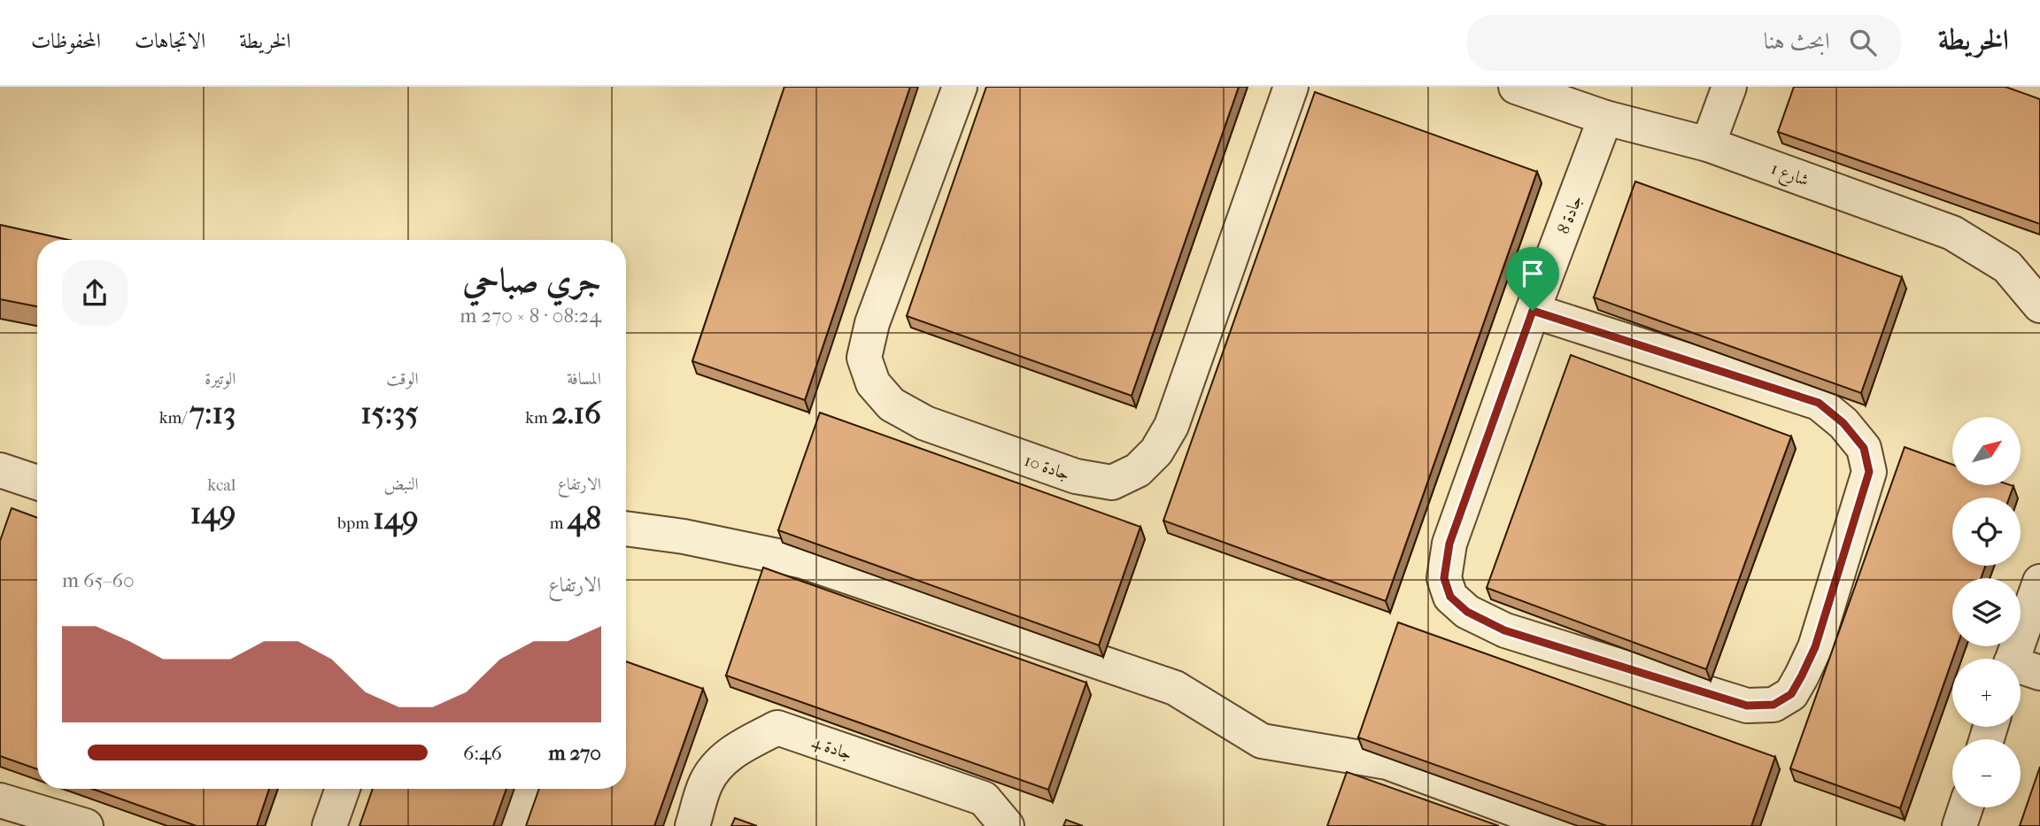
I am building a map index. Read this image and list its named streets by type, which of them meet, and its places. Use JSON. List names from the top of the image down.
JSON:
{
  "streets": {
    "street": [
      "شارع 1",
      "جادة 8",
      "جادة 10",
      "جادة 4"
    ]
  },
  "crossings": [
    ["شارع 1", "جادة 8"]
  ],
  "north": "top right",
  "page": {
    "header": "الخريطة",
    "search": "ابحث هنا",
    "nav": ["الخريطة", "الاتجاهات", "المحفوظات"],
    "heading": ["جري صباحي", "08:24 · 8 × 270 m"],
    "stats": [
      ["المسافة", "2.16 km"],
      ["الوقت", "15:35"],
      ["الوتيرة", "7:13 /km"],
      ["الارتفاع", "48 m"],
      ["النبض", "149 bpm"],
      ["kcal", "149"]
    ],
    "map_buttons": ["+", "−"],
    "chart": ["الارتفاع", "60–65 m"],
    "list": [
      {
        "name": "270 m",
        "note": "6:46"
      }
    ]
  }
}
